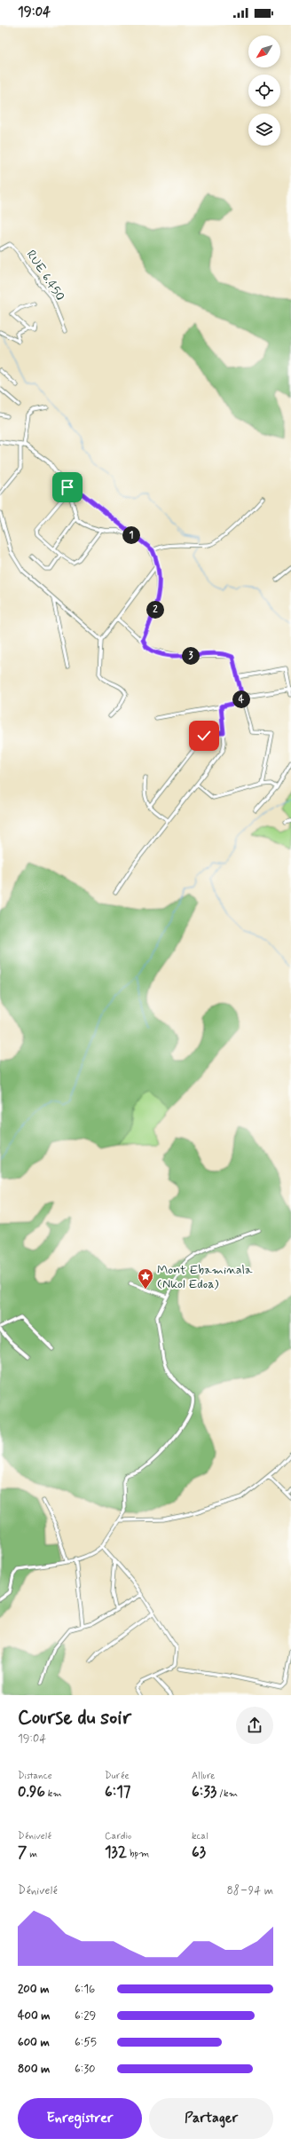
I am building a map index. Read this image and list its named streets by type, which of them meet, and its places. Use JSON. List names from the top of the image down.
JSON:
{
  "streets": {
    "street": ["RUE 6.450"]
  },
  "places": {
    "place": ["Mont Ebaminala (Nkol Edoa)"]
  },
  "north": "bottom left",
  "page": {
    "status": "19:04",
    "pins": [
      "1",
      "2",
      "3",
      "4"
    ],
    "heading": ["Course du soir", "19:04"],
    "stats": [
      ["Distance", "0.96 km"],
      ["Durée", "6:17"],
      ["Allure", "6:33 /km"],
      ["Dénivelé", "7 m"],
      ["Cardio", "132 bpm"],
      ["kcal", "63"]
    ],
    "chart": ["Dénivelé", "88–94 m"],
    "list": [
      {
        "name": "200 m",
        "note": "6:16"
      },
      {
        "name": "400 m",
        "note": "6:29"
      },
      {
        "name": "600 m",
        "note": "6:55"
      },
      {
        "name": "800 m",
        "note": "6:30"
      }
    ],
    "buttons": ["Enregistrer", "Partager"]
  }
}
